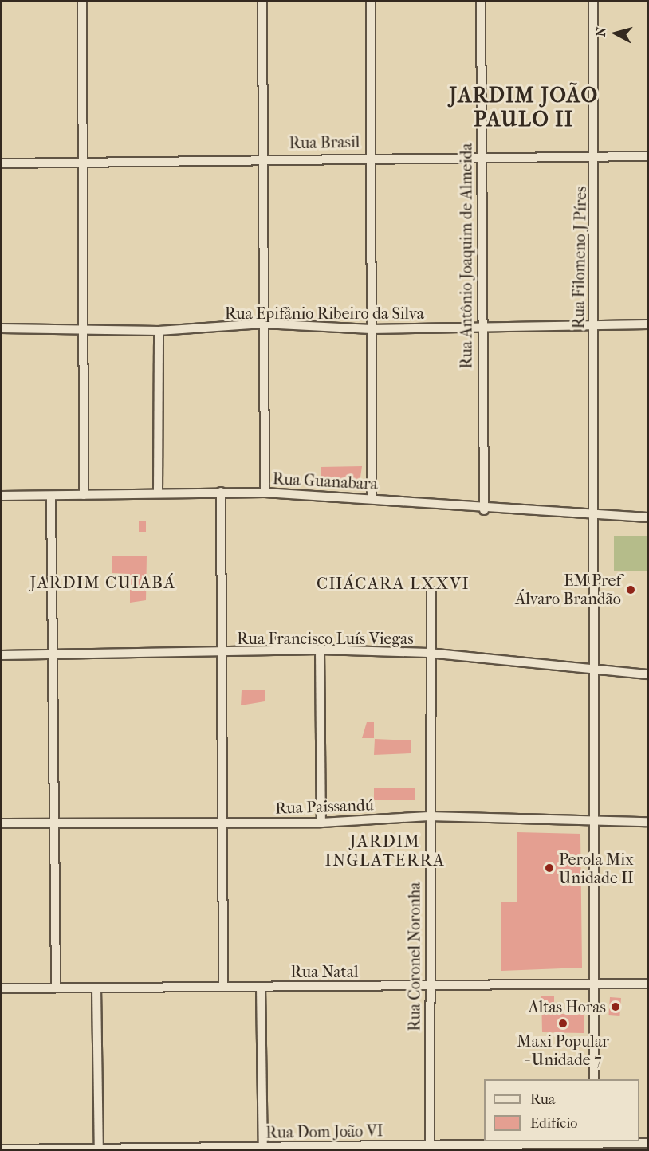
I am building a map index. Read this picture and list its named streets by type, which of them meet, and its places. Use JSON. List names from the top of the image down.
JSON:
{
  "streets": {
    "street": [
      "Rua Brasil",
      "Rua Antônio Joaquim de Almeida",
      "Rua Filomeno J Píres",
      "Rua Epifânio Ribeiro da Silva",
      "Rua Guanabara",
      "Rua Francisco Luís Viegas",
      "Rua Paissandú",
      "Rua Coronel Noronha",
      "Rua Natal",
      "Rua Dom João VI"
    ]
  },
  "crossings": [
    ["Rua Brasil", "Rua Antônio Joaquim de Almeida"],
    ["Rua Brasil", "Rua Filomeno J Píres"],
    ["Rua Antônio Joaquim de Almeida", "Rua Epifânio Ribeiro da Silva"],
    ["Rua Antônio Joaquim de Almeida", "Rua Guanabara"],
    ["Rua Filomeno J Píres", "Rua Epifânio Ribeiro da Silva"],
    ["Rua Filomeno J Píres", "Rua Guanabara"],
    ["Rua Filomeno J Píres", "Rua Francisco Luís Viegas"],
    ["Rua Filomeno J Píres", "Rua Paissandú"],
    ["Rua Filomeno J Píres", "Rua Natal"],
    ["Rua Francisco Luís Viegas", "Rua Coronel Noronha"],
    ["Rua Paissandú", "Rua Coronel Noronha"],
    ["Rua Coronel Noronha", "Rua Natal"],
    ["Rua Coronel Noronha", "Rua Dom João VI"]
  ],
  "districts": [
    "JARDIM JOÃO PAULO II",
    "JARDIM CUIABÁ",
    "CHÁCARA LXXVI",
    "JARDIM INGLATERRA"
  ],
  "places": [
    "EM Pref Álvaro Brandão",
    "Perola Mix Unidade II",
    "Altas Horas",
    "Maxi Popular - Unidade 7"
  ],
  "legend": ["Rua", "Edifício"],
  "north": "left"
}
